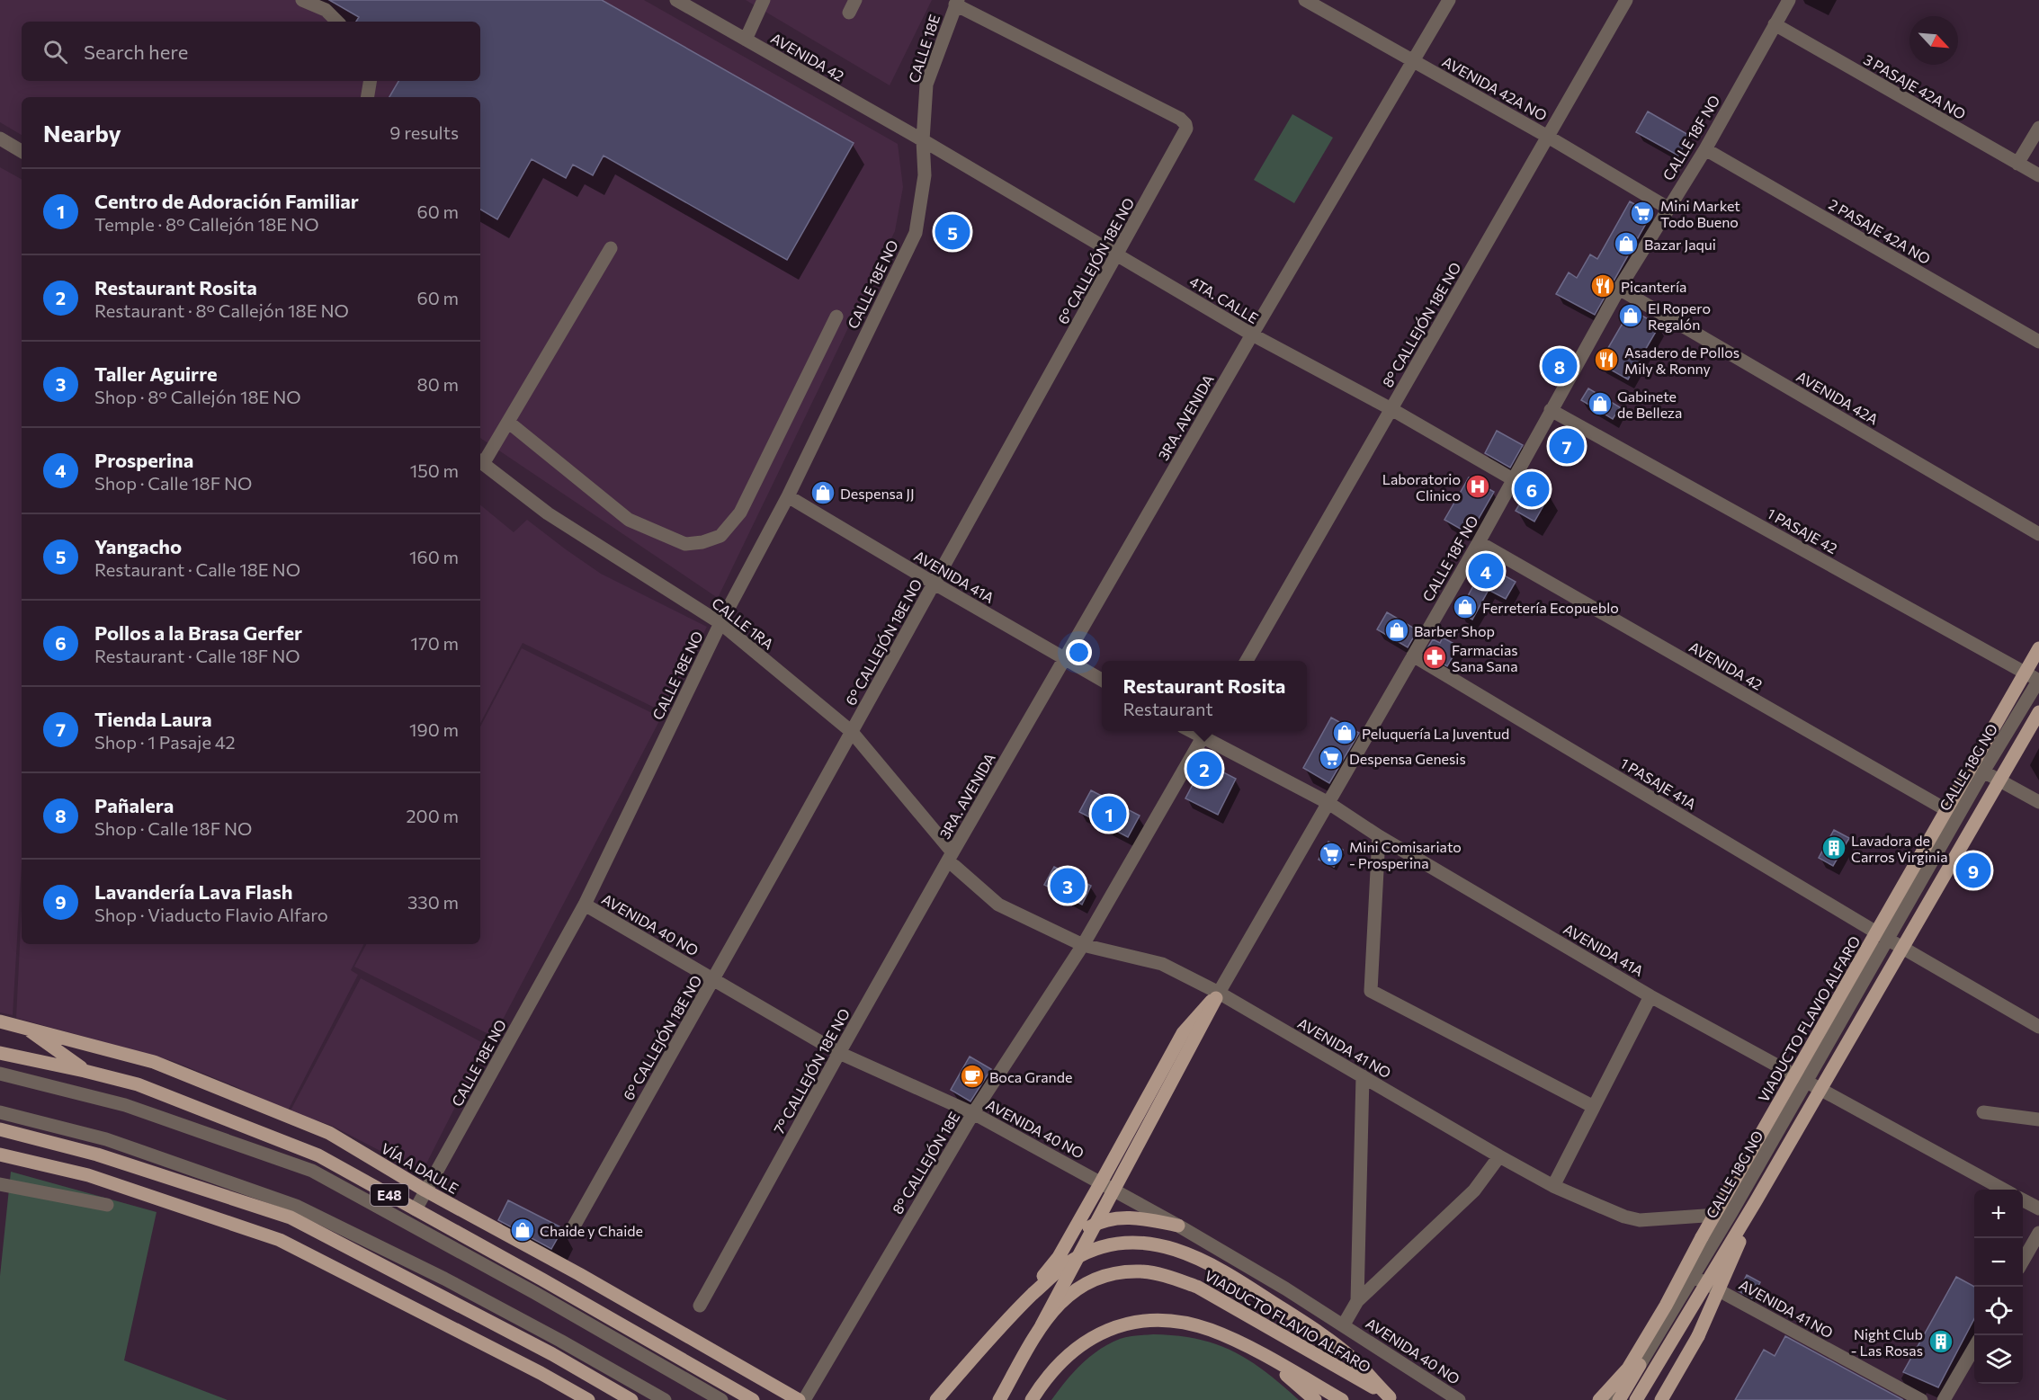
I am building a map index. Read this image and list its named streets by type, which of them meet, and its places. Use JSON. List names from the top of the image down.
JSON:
{
  "streets": {
    "main road": ["VIADUCTO FLAVIO ALFARO", "VÍA A DAULE", "E48"],
    "street": [
      "CALLE 18E",
      "AVENIDA 42",
      "3 PASAJE 42A NO",
      "AVENIDA 42A NO",
      "CALLE 18F NO",
      "2 PASAJE 42A NO",
      "6° CALLEJÓN 18E NO",
      "CALLE 18E NO",
      "4TA. CALLE",
      "8° CALLEJÓN 18E NO",
      "AVENIDA 42A",
      "3RA. AVENIDA",
      "1 PASAJE 42",
      "AVENIDA 41A",
      "CALLE 1RA",
      "CALLE 18G NO",
      "1 PASAJE 41A",
      "AVENIDA 40 NO",
      "AVENIDA 41 NO",
      "7° CALLEJÓN 18E NO",
      "8° CALLEJÓN 18E"
    ]
  },
  "crossings": [
    ["CALLE 18E", "AVENIDA 42"],
    ["CALLE 18E", "6° CALLEJÓN 18E NO"],
    ["CALLE 18E", "CALLE 18E NO"],
    ["CALLE 18E", "4TA. CALLE"],
    ["AVENIDA 42", "CALLE 18F NO"],
    ["AVENIDA 42", "CALLE 18E NO"],
    ["AVENIDA 42", "4TA. CALLE"],
    ["AVENIDA 42", "CALLE 18G NO"],
    ["3 PASAJE 42A NO", "CALLE 18F NO"],
    ["AVENIDA 42A NO", "CALLE 18F NO"],
    ["AVENIDA 42A NO", "8° CALLEJÓN 18E NO"],
    ["AVENIDA 42A NO", "3RA. AVENIDA"],
    ["CALLE 18F NO", "2 PASAJE 42A NO"],
    ["CALLE 18F NO", "4TA. CALLE"],
    ["CALLE 18F NO", "AVENIDA 42A"],
    ["CALLE 18F NO", "1 PASAJE 42"],
    ["CALLE 18F NO", "AVENIDA 41A"],
    ["CALLE 18F NO", "1 PASAJE 41A"],
    ["CALLE 18F NO", "AVENIDA 41 NO"],
    ["6° CALLEJÓN 18E NO", "4TA. CALLE"],
    ["6° CALLEJÓN 18E NO", "AVENIDA 41A"],
    ["6° CALLEJÓN 18E NO", "CALLE 1RA"],
    ["6° CALLEJÓN 18E NO", "AVENIDA 40 NO"],
    ["CALLE 18E NO", "4TA. CALLE"],
    ["CALLE 18E NO", "AVENIDA 41A"],
    ["CALLE 18E NO", "CALLE 1RA"],
    ["CALLE 18E NO", "AVENIDA 40 NO"],
    ["CALLE 18E NO", "VÍA A DAULE"],
    ["CALLE 18E NO", "E48"],
    ["4TA. CALLE", "8° CALLEJÓN 18E NO"],
    ["4TA. CALLE", "3RA. AVENIDA"],
    ["3RA. AVENIDA", "AVENIDA 41A"],
    ["3RA. AVENIDA", "CALLE 1RA"],
    ["3RA. AVENIDA", "AVENIDA 41 NO"],
    ["3RA. AVENIDA", "7° CALLEJÓN 18E NO"],
    ["1 PASAJE 42", "CALLE 18G NO"],
    ["AVENIDA 41A", "CALLE 18G NO"],
    ["CALLE 1RA", "AVENIDA 41 NO"],
    ["CALLE 1RA", "7° CALLEJÓN 18E NO"],
    ["CALLE 18G NO", "1 PASAJE 41A"],
    ["CALLE 18G NO", "AVENIDA 41 NO"],
    ["AVENIDA 40 NO", "7° CALLEJÓN 18E NO"],
    ["AVENIDA 40 NO", "8° CALLEJÓN 18E"],
    ["AVENIDA 41 NO", "7° CALLEJÓN 18E NO"],
    ["AVENIDA 41 NO", "8° CALLEJÓN 18E"]
  ],
  "places": {
    "supermarket": ["Mini Market Todo Bueno", "Despensa Genesis", "Mini Comisariato - Prosperina"],
    "shop": [
      "Bazar Jaqui",
      "El Ropero Regalón",
      "Gabinete de Belleza",
      "Despensa JJ",
      "Ferretería Ecopueblo",
      "Barber Shop",
      "Peluquería La Juventud",
      "Chaide y Chaide"
    ],
    "restaurant": ["Picantería", "Asadero de Pollos Mily & Ronny"],
    "hospital": ["Laboratorio Clinico"],
    "pharmacy": ["Farmacias Sana Sana"],
    "building": ["Lavadora de Carros Virginia", "Night Club - Las Rosas"],
    "cafe": ["Boca Grande"]
  },
  "north": "bottom right",
  "page": {
    "search": "Search here",
    "heading": ["Nearby", "9 results"],
    "list": [
      {
        "mark": "1",
        "name": "Centro de Adoración Familiar",
        "note": "Temple · 8° Callejón 18E NO",
        "value": "60 m"
      },
      {
        "mark": "2",
        "name": "Restaurant Rosita",
        "note": "Restaurant · 8° Callejón 18E NO",
        "value": "60 m"
      },
      {
        "mark": "3",
        "name": "Taller Aguirre",
        "note": "Shop · 8° Callejón 18E NO",
        "value": "80 m"
      },
      {
        "mark": "4",
        "name": "Prosperina",
        "note": "Shop · Calle 18F NO",
        "value": "150 m"
      },
      {
        "mark": "5",
        "name": "Yangacho",
        "note": "Restaurant · Calle 18E NO",
        "value": "160 m"
      },
      {
        "mark": "6",
        "name": "Pollos a la Brasa Gerfer",
        "note": "Restaurant · Calle 18F NO",
        "value": "170 m"
      },
      {
        "mark": "7",
        "name": "Tienda Laura",
        "note": "Shop · 1 Pasaje 42",
        "value": "190 m"
      },
      {
        "mark": "8",
        "name": "Pañalera",
        "note": "Shop · Calle 18F NO",
        "value": "200 m"
      },
      {
        "mark": "9",
        "name": "Lavandería Lava Flash",
        "note": "Shop · Viaducto Flavio Alfaro",
        "value": "330 m"
      }
    ],
    "pins": [
      "5",
      "8",
      "7",
      "6",
      "4",
      "2",
      "1",
      "9",
      "3"
    ],
    "popup": ["Restaurant Rosita", "Restaurant"],
    "map_buttons": ["+", "−"]
  }
}
